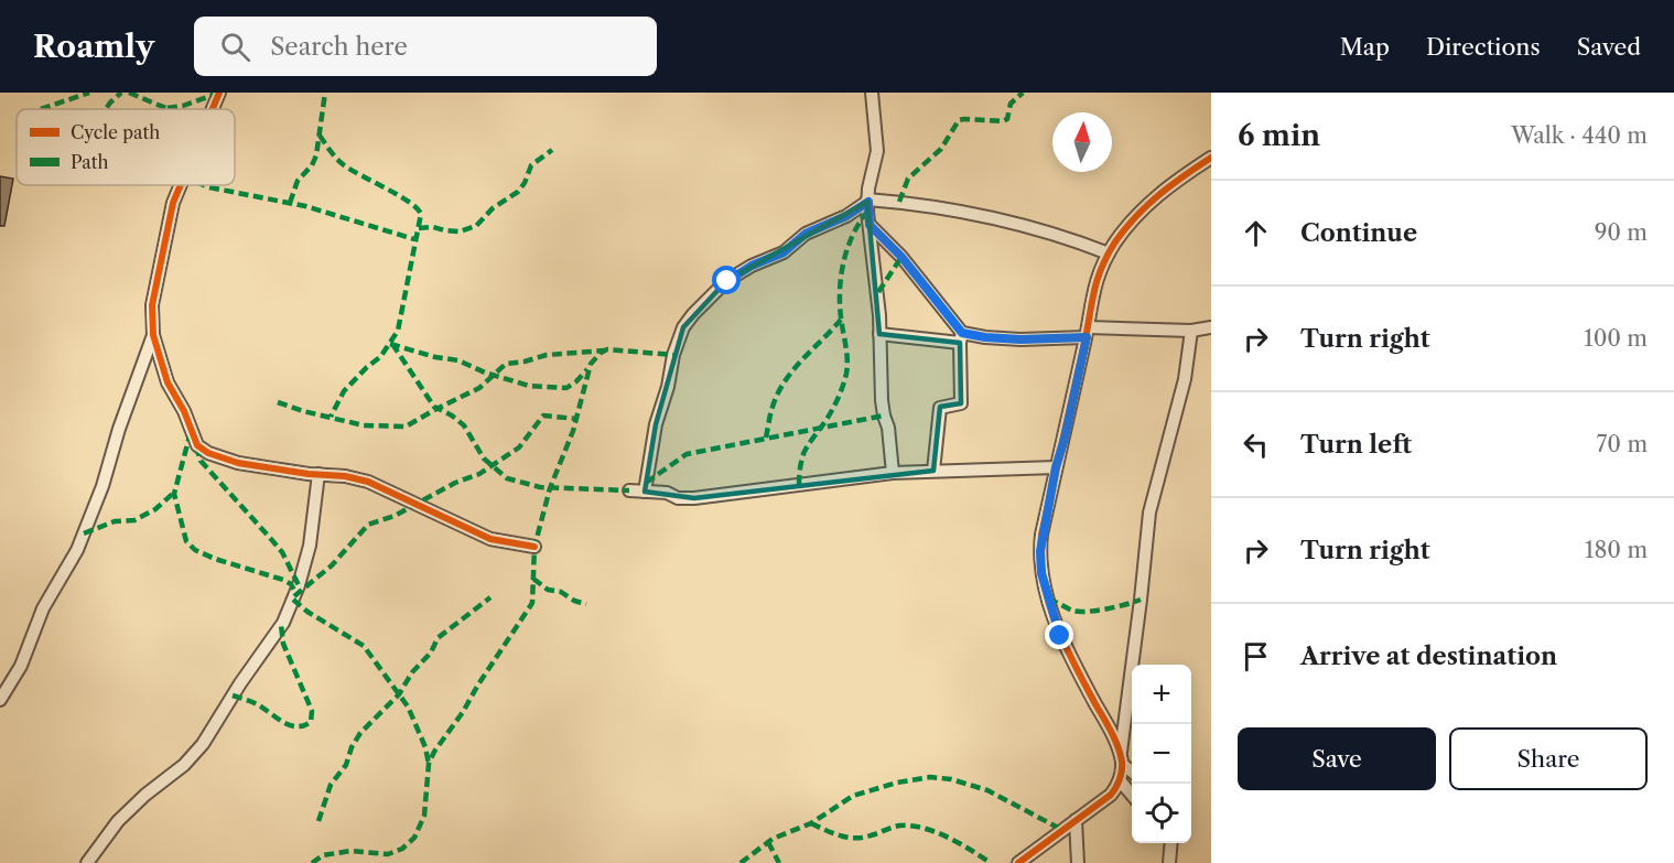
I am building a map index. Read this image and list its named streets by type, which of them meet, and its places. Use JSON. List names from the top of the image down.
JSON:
{
  "legend": ["Cycle path", "Path"],
  "north": "top",
  "page": {
    "header": "Roamly",
    "search": "Search here",
    "nav": ["Map", "Directions", "Saved"],
    "heading": ["6 min", "Walk · 440 m"],
    "list": [
      ["Continue", "90 m"],
      ["Turn right", "100 m"],
      ["Turn left", "70 m"],
      ["Turn right", "180 m"],
      "Arrive at destination"
    ],
    "map_buttons": ["+", "−"],
    "buttons": ["Save", "Share"]
  }
}
